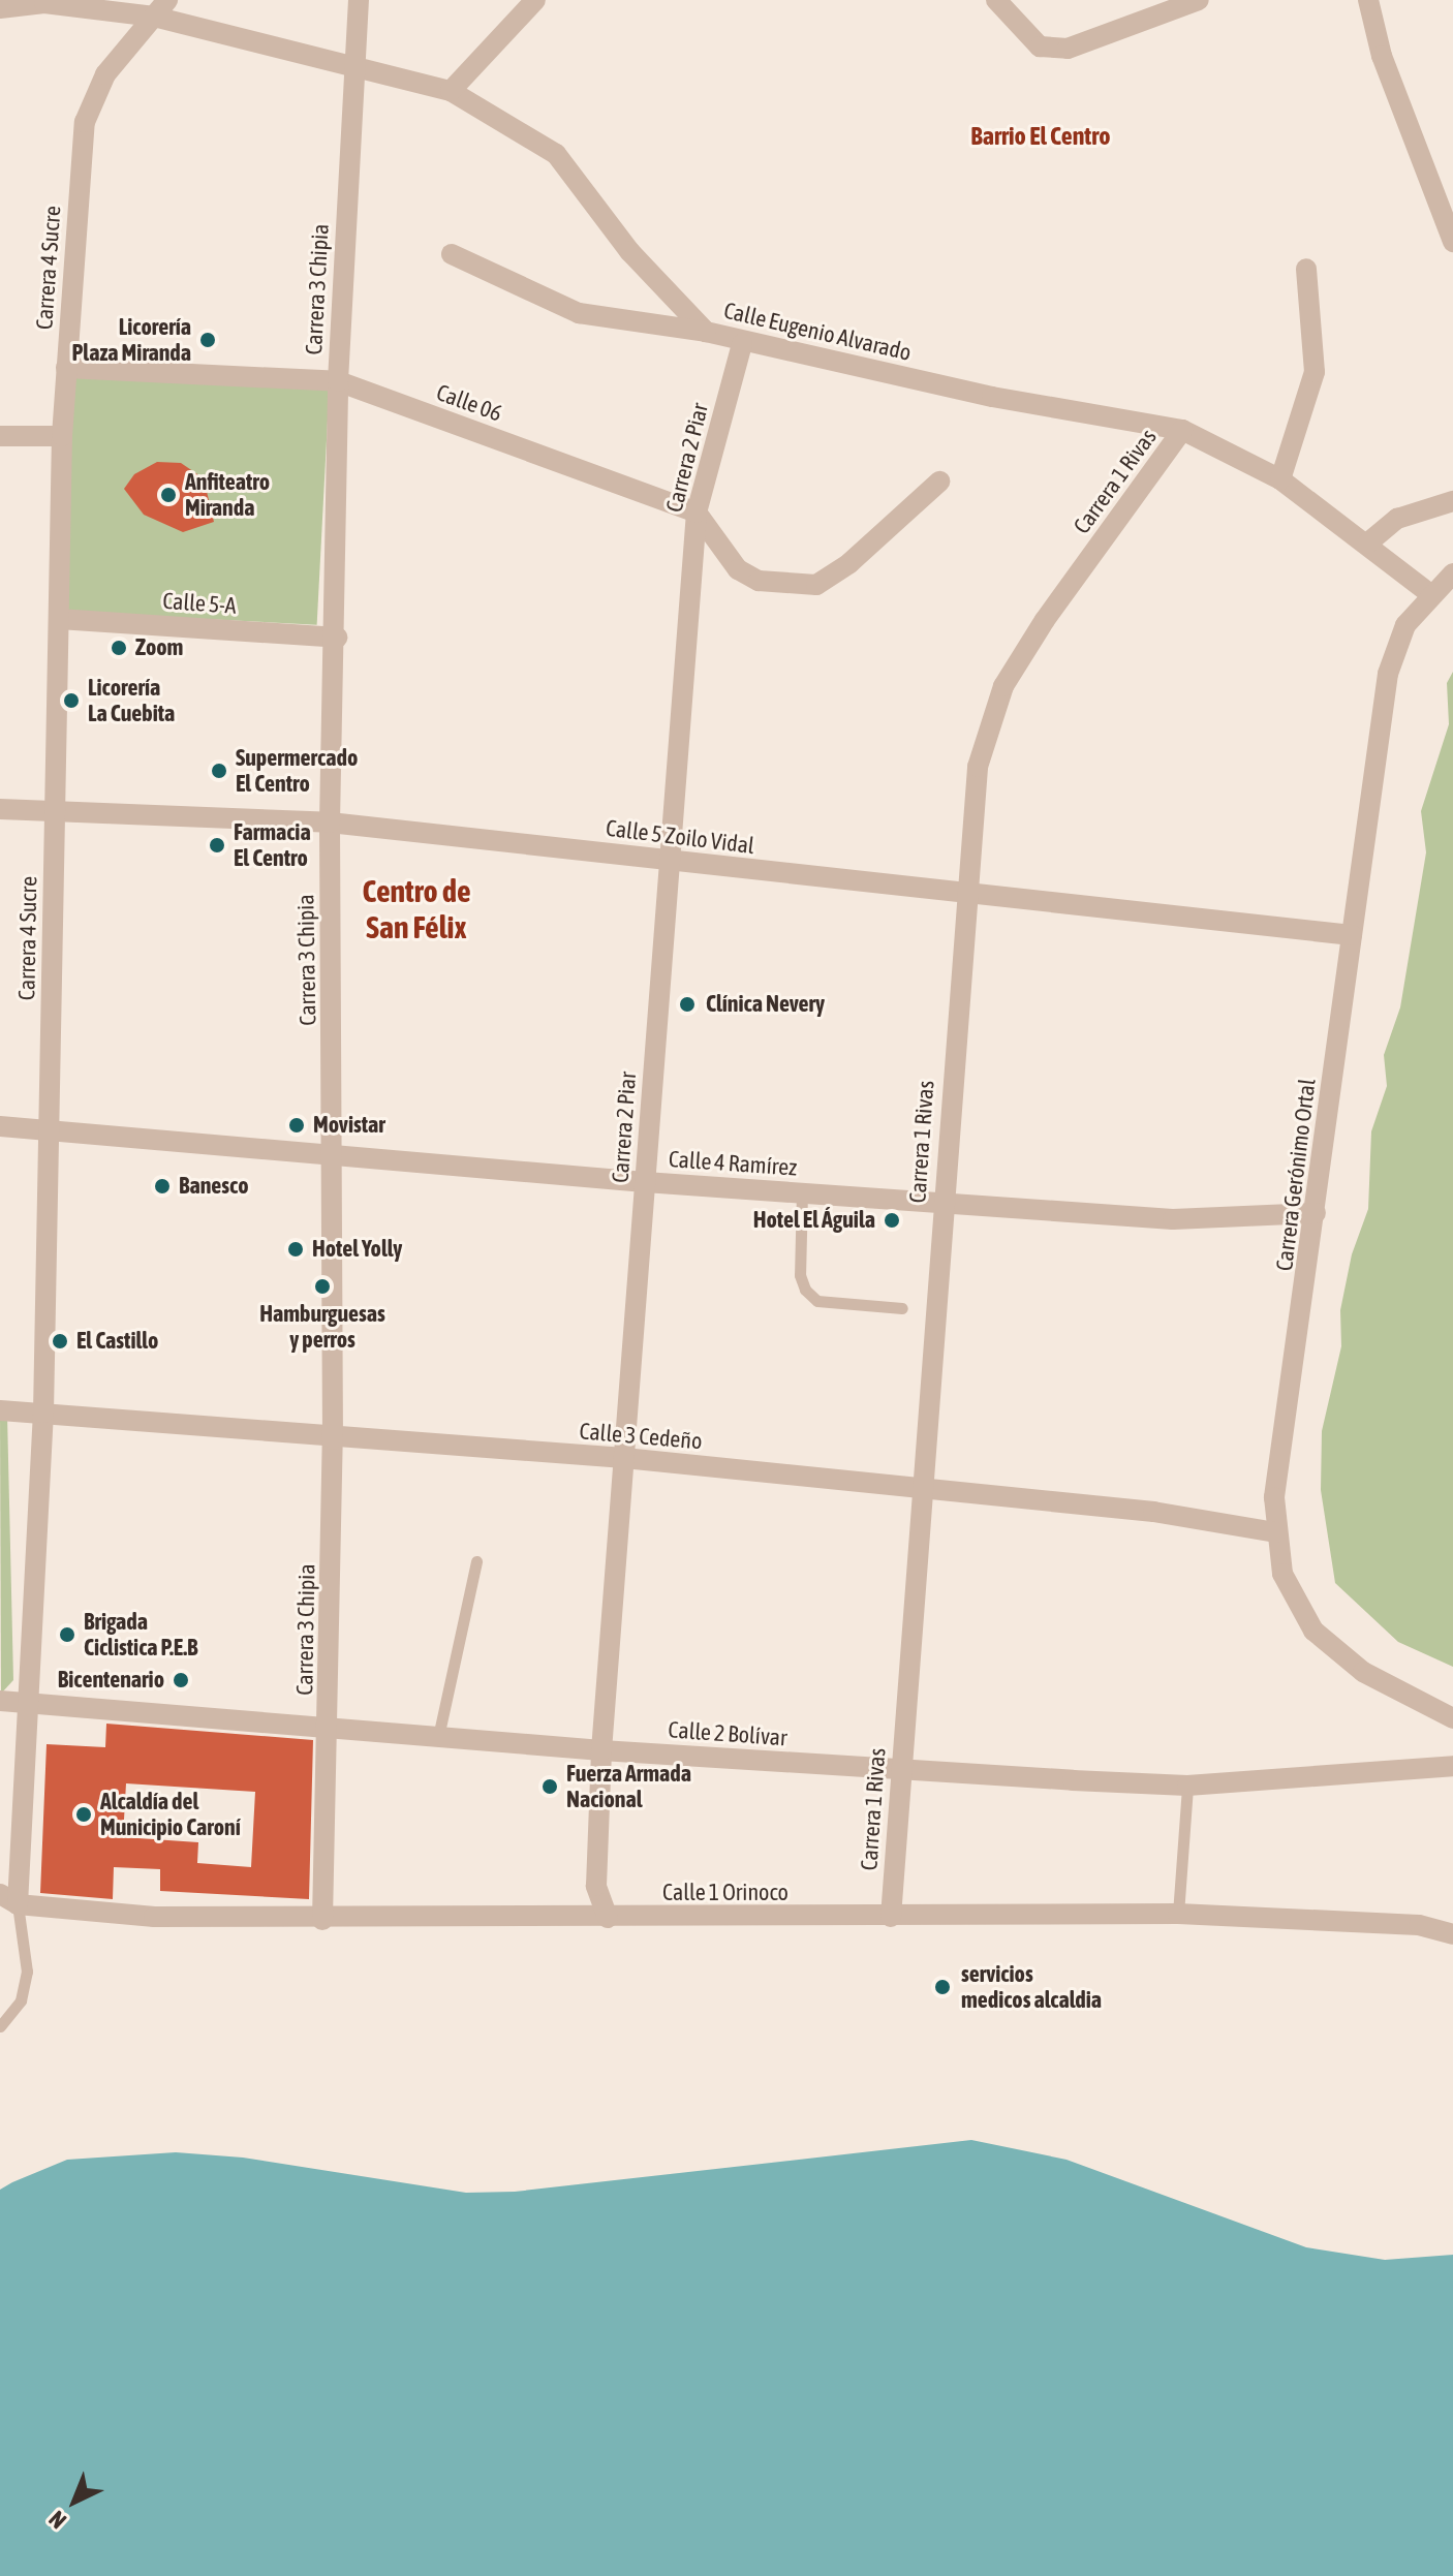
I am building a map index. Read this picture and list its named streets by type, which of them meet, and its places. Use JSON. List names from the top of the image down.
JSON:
{
  "streets": {
    "street": [
      "Carrera 4 Sucre",
      "Carrera 3 Chipia",
      "Calle Eugenio Alvarado",
      "Calle 06",
      "Carrera 2 Piar",
      "Carrera 1 Rivas",
      "Calle 5-A",
      "Calle 5 Zoilo Vidal",
      "Calle 4 Ramírez",
      "Carrera Gerónimo Ortal",
      "Calle 3 Cedeño",
      "Calle 2 Bolívar",
      "Calle 1 Orinoco"
    ]
  },
  "crossings": [
    ["Carrera 4 Sucre", "Calle Eugenio Alvarado"],
    ["Carrera 4 Sucre", "Calle 06"],
    ["Carrera 4 Sucre", "Calle 5-A"],
    ["Carrera 4 Sucre", "Calle 5 Zoilo Vidal"],
    ["Carrera 4 Sucre", "Calle 4 Ramírez"],
    ["Carrera 4 Sucre", "Calle 3 Cedeño"],
    ["Carrera 4 Sucre", "Calle 2 Bolívar"],
    ["Carrera 4 Sucre", "Calle 1 Orinoco"],
    ["Carrera 3 Chipia", "Calle Eugenio Alvarado"],
    ["Carrera 3 Chipia", "Calle 06"],
    ["Carrera 3 Chipia", "Calle 5-A"],
    ["Carrera 3 Chipia", "Calle 5 Zoilo Vidal"],
    ["Carrera 3 Chipia", "Calle 4 Ramírez"],
    ["Carrera 3 Chipia", "Calle 3 Cedeño"],
    ["Carrera 3 Chipia", "Calle 2 Bolívar"],
    ["Carrera 3 Chipia", "Calle 1 Orinoco"],
    ["Calle Eugenio Alvarado", "Carrera 2 Piar"],
    ["Calle Eugenio Alvarado", "Carrera 1 Rivas"],
    ["Calle Eugenio Alvarado", "Carrera Gerónimo Ortal"],
    ["Calle 06", "Carrera 2 Piar"],
    ["Carrera 2 Piar", "Calle 5 Zoilo Vidal"],
    ["Carrera 2 Piar", "Calle 4 Ramírez"],
    ["Carrera 2 Piar", "Calle 3 Cedeño"],
    ["Carrera 2 Piar", "Calle 2 Bolívar"],
    ["Carrera 2 Piar", "Calle 1 Orinoco"],
    ["Carrera 1 Rivas", "Calle 5 Zoilo Vidal"],
    ["Carrera 1 Rivas", "Calle 4 Ramírez"],
    ["Carrera 1 Rivas", "Calle 3 Cedeño"],
    ["Carrera 1 Rivas", "Calle 2 Bolívar"],
    ["Carrera 1 Rivas", "Calle 1 Orinoco"],
    ["Calle 5 Zoilo Vidal", "Carrera Gerónimo Ortal"],
    ["Calle 4 Ramírez", "Carrera Gerónimo Ortal"],
    ["Carrera Gerónimo Ortal", "Calle 3 Cedeño"]
  ],
  "districts": ["Barrio El Centro", "Centro de San Félix"],
  "places": [
    "Licorería Plaza Miranda",
    "Anfiteatro Miranda",
    "Zoom",
    "Licorería La Cuebita",
    "Supermercado El Centro",
    "Farmacia El Centro",
    "Clínica Nevery",
    "Movistar",
    "Banesco",
    "Hotel El Águila",
    "Hotel Yolly",
    "Hamburguesas y perros",
    "El Castillo",
    "Brigada Ciclistica P.E.B",
    "Bicentenario",
    "Fuerza Armada Nacional",
    "Alcaldía del Municipio Caroní",
    "servicios medicos alcaldia"
  ],
  "north": "bottom left"
}
